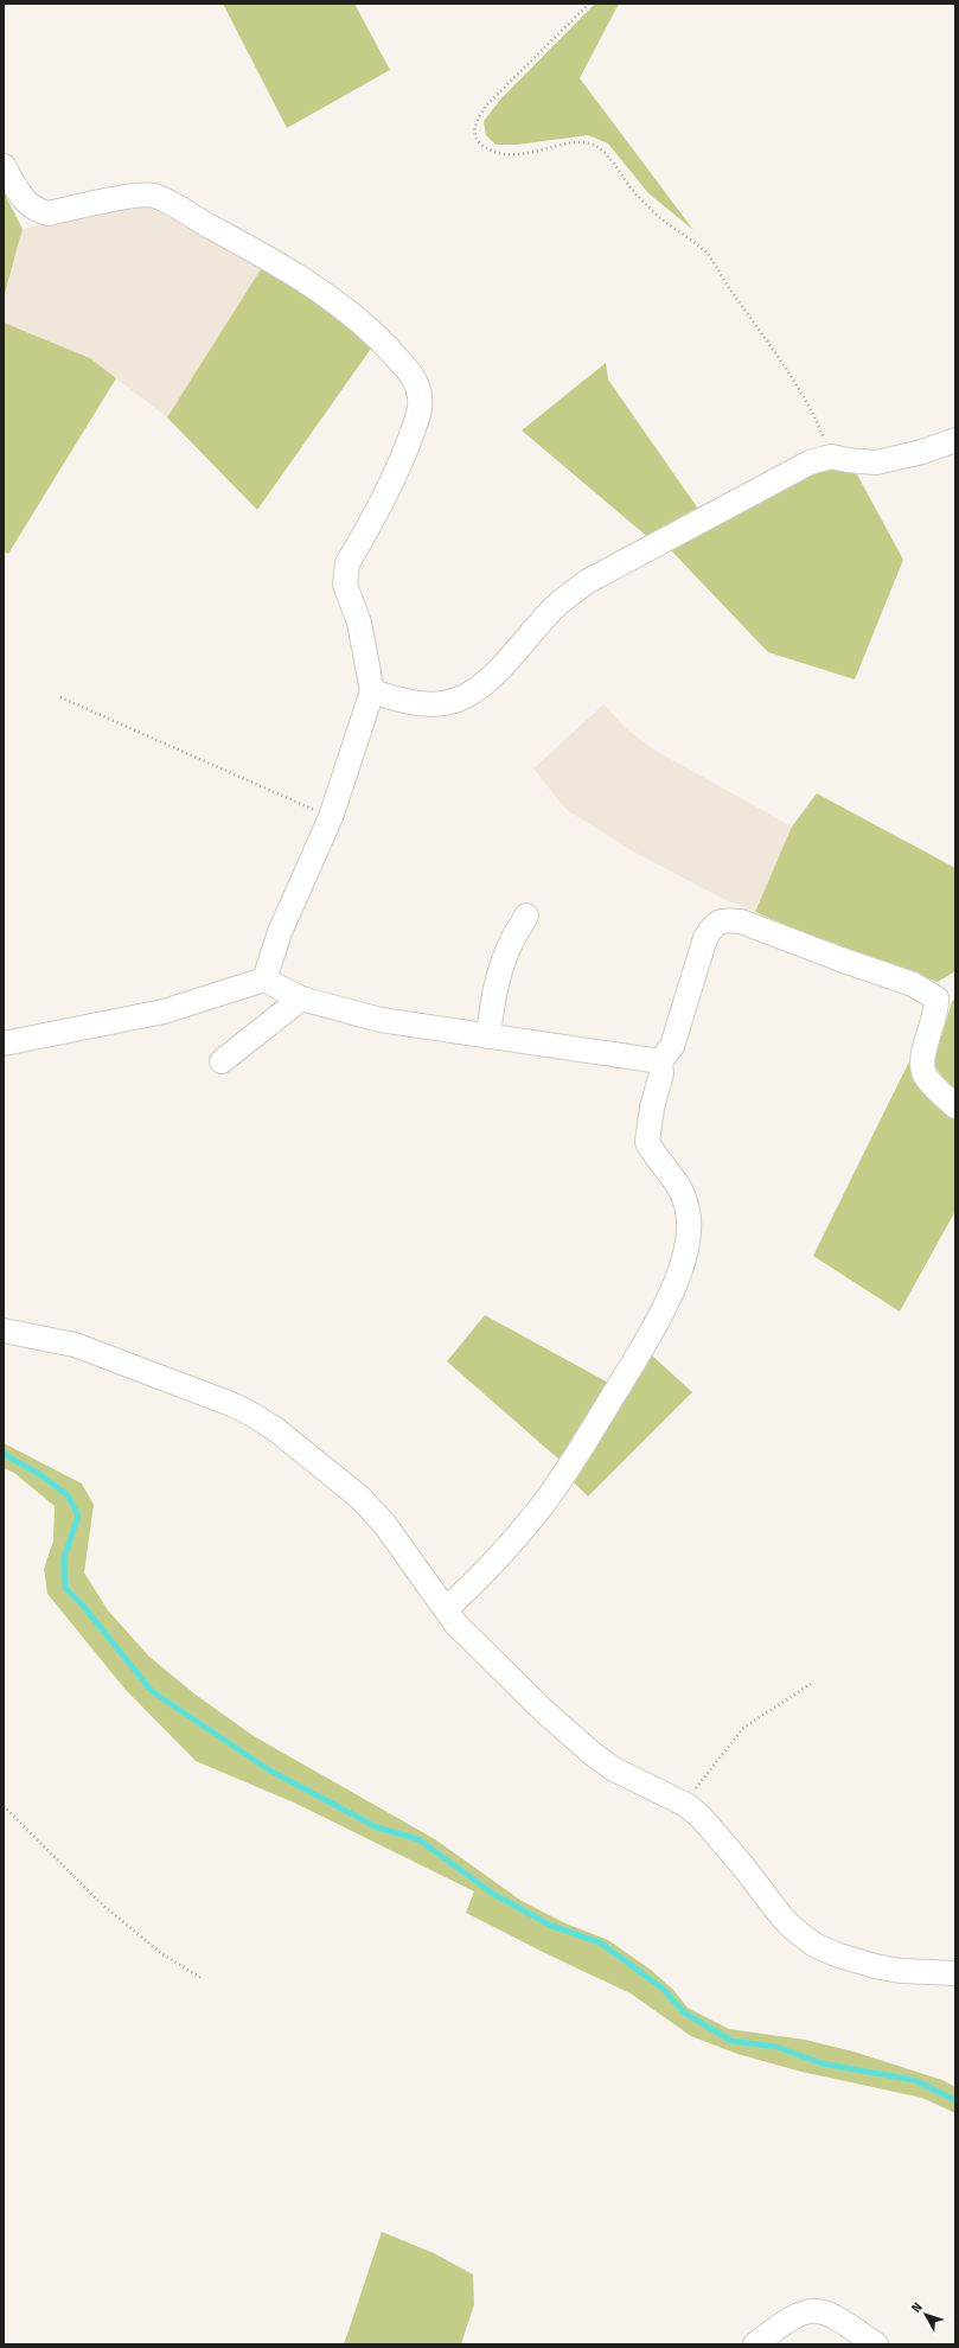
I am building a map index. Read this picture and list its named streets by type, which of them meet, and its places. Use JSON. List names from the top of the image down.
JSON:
{
  "north": "top left"
}
